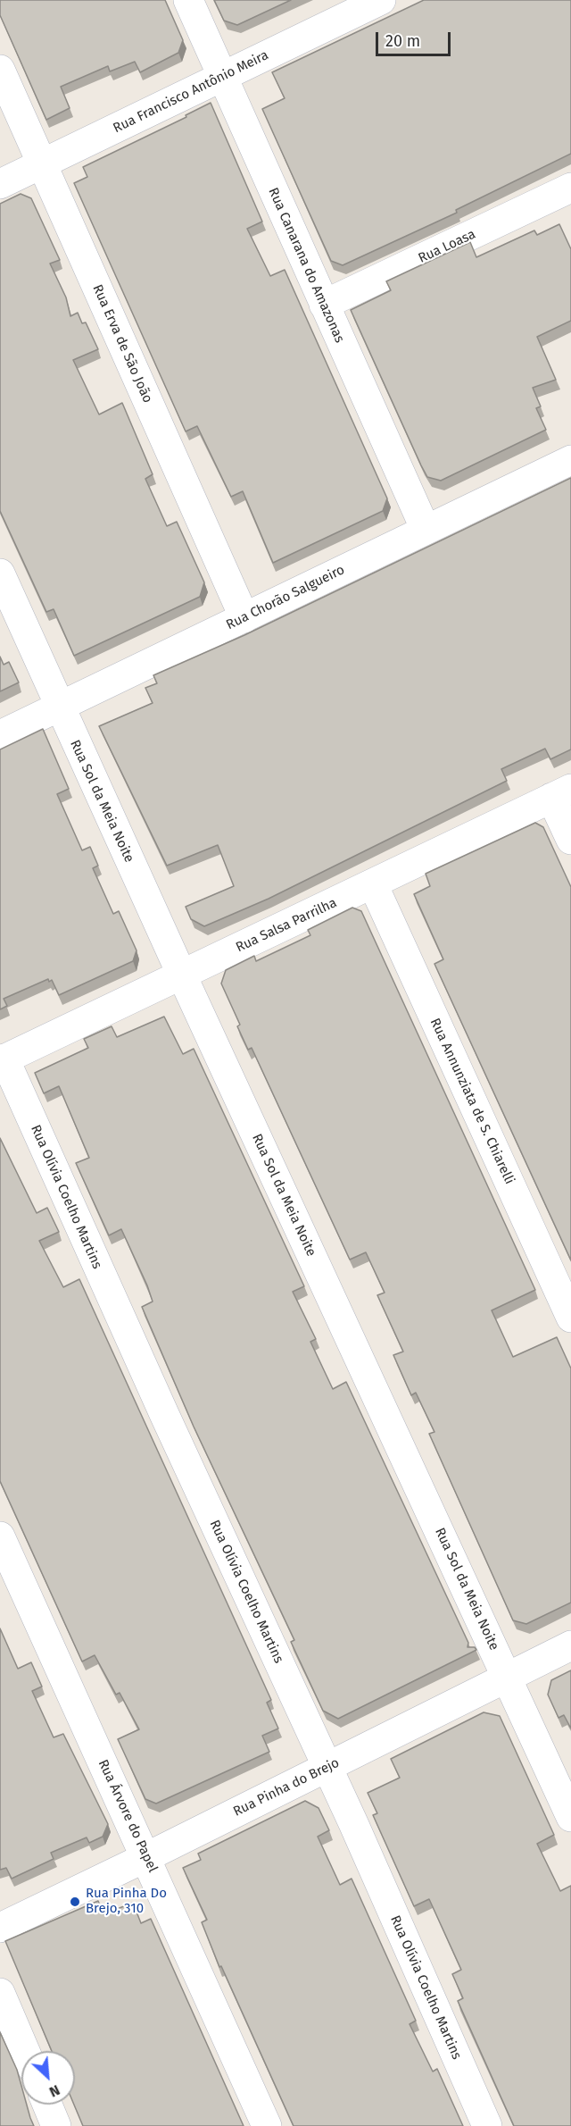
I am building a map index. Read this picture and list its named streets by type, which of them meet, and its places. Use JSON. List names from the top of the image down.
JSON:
{
  "streets": {
    "street": [
      "Rua Francisco Antônio Meira",
      "Rua Loasa",
      "Rua Canarana do Amazonas",
      "Rua Erva de São João",
      "Rua Chorão Salgueiro",
      "Rua Sol da Meia Noite",
      "Rua Salsa Parrilha",
      "Rua Annunziata de S. Chiarelli",
      "Rua Olívia Coelho Martins",
      "Rua Pinha do Brejo",
      "Rua Árvore do Papel"
    ]
  },
  "crossings": [
    ["Rua Francisco Antônio Meira", "Rua Canarana do Amazonas"],
    ["Rua Francisco Antônio Meira", "Rua Erva de São João"],
    ["Rua Loasa", "Rua Canarana do Amazonas"],
    ["Rua Canarana do Amazonas", "Rua Chorão Salgueiro"],
    ["Rua Erva de São João", "Rua Chorão Salgueiro"],
    ["Rua Chorão Salgueiro", "Rua Sol da Meia Noite"],
    ["Rua Sol da Meia Noite", "Rua Salsa Parrilha"],
    ["Rua Sol da Meia Noite", "Rua Pinha do Brejo"],
    ["Rua Salsa Parrilha", "Rua Annunziata de S. Chiarelli"],
    ["Rua Salsa Parrilha", "Rua Olívia Coelho Martins"],
    ["Rua Olívia Coelho Martins", "Rua Pinha do Brejo"],
    ["Rua Pinha do Brejo", "Rua Árvore do Papel"]
  ],
  "places": ["Rua Pinha Do Brejo, 310"],
  "scale_bar": "20 m",
  "north": "bottom right"
}
